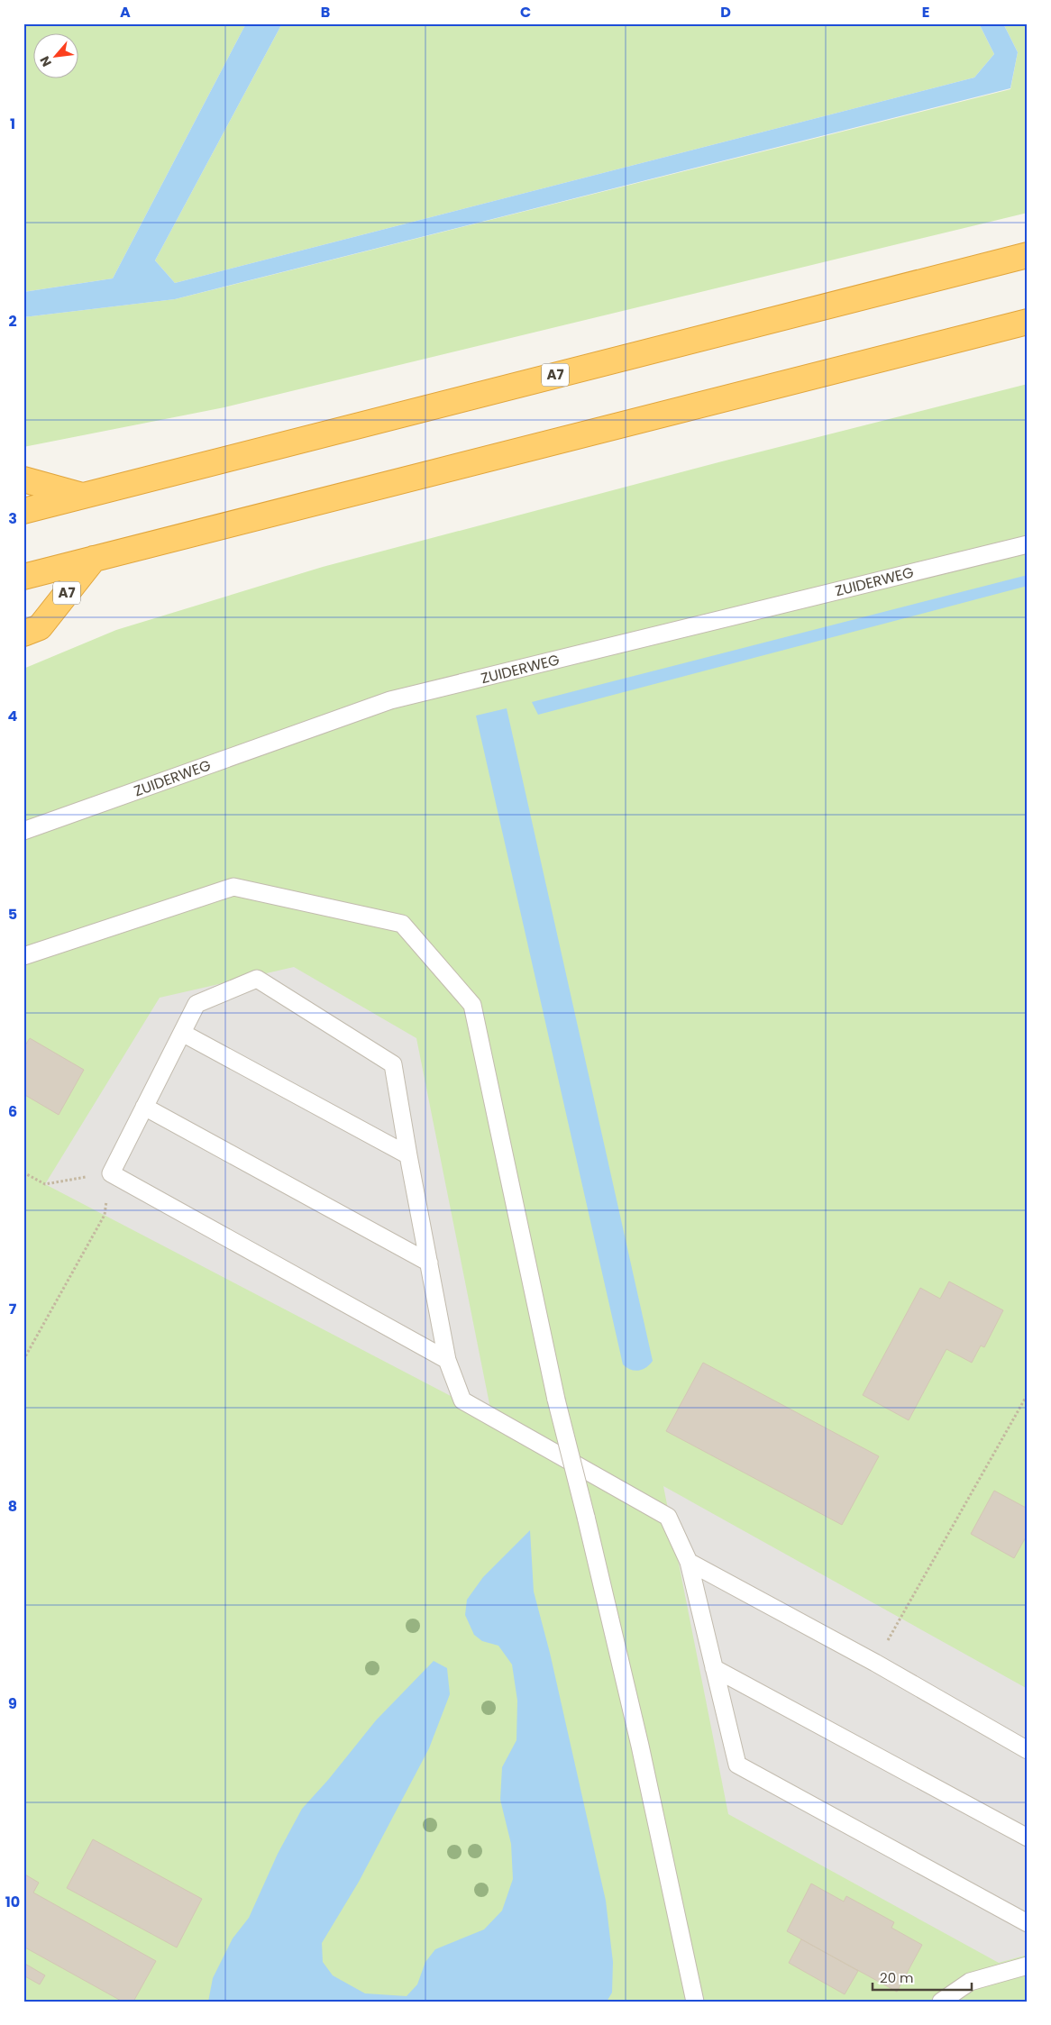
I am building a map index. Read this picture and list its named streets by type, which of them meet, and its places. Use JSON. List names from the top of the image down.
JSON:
{
  "streets": {
    "highway": ["A7"],
    "lane": ["ZUIDERWEG"]
  },
  "scale_bar": "20 m",
  "north": "bottom left",
  "grid": {
    "columns": [
      "A",
      "B",
      "C",
      "D",
      "E"
    ],
    "rows": [
      "1",
      "2",
      "3",
      "4",
      "5",
      "6",
      "7",
      "8",
      "9",
      "10"
    ]
  }
}
